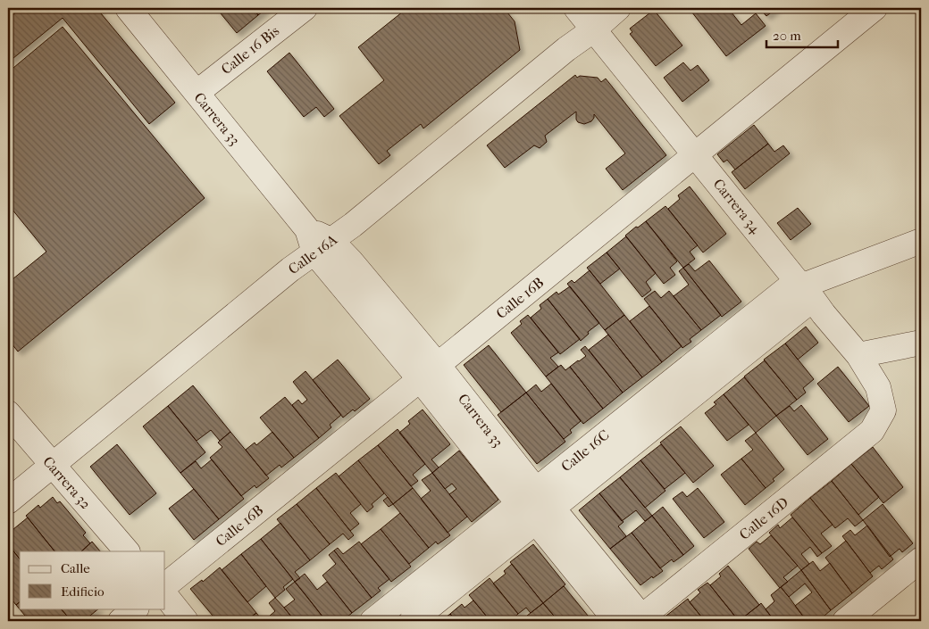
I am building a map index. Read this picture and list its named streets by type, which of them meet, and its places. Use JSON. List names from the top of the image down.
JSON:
{
  "streets": {
    "street": [
      "Calle 16 Bis",
      "Carrera 33",
      "Carrera 34",
      "Calle 16A",
      "Calle 16B",
      "Calle 16C",
      "Carrera 32",
      "Calle 16D"
    ]
  },
  "crossings": [
    ["Calle 16 Bis", "Carrera 33"],
    ["Carrera 33", "Calle 16A"],
    ["Carrera 33", "Calle 16B"],
    ["Carrera 33", "Calle 16C"],
    ["Carrera 33", "Calle 16D"],
    ["Carrera 34", "Calle 16A"],
    ["Carrera 34", "Calle 16B"],
    ["Carrera 34", "Calle 16C"],
    ["Carrera 34", "Calle 16D"],
    ["Calle 16A", "Carrera 32"]
  ],
  "legend": ["Calle", "Edificio"],
  "scale_bar": "20 m"
}
